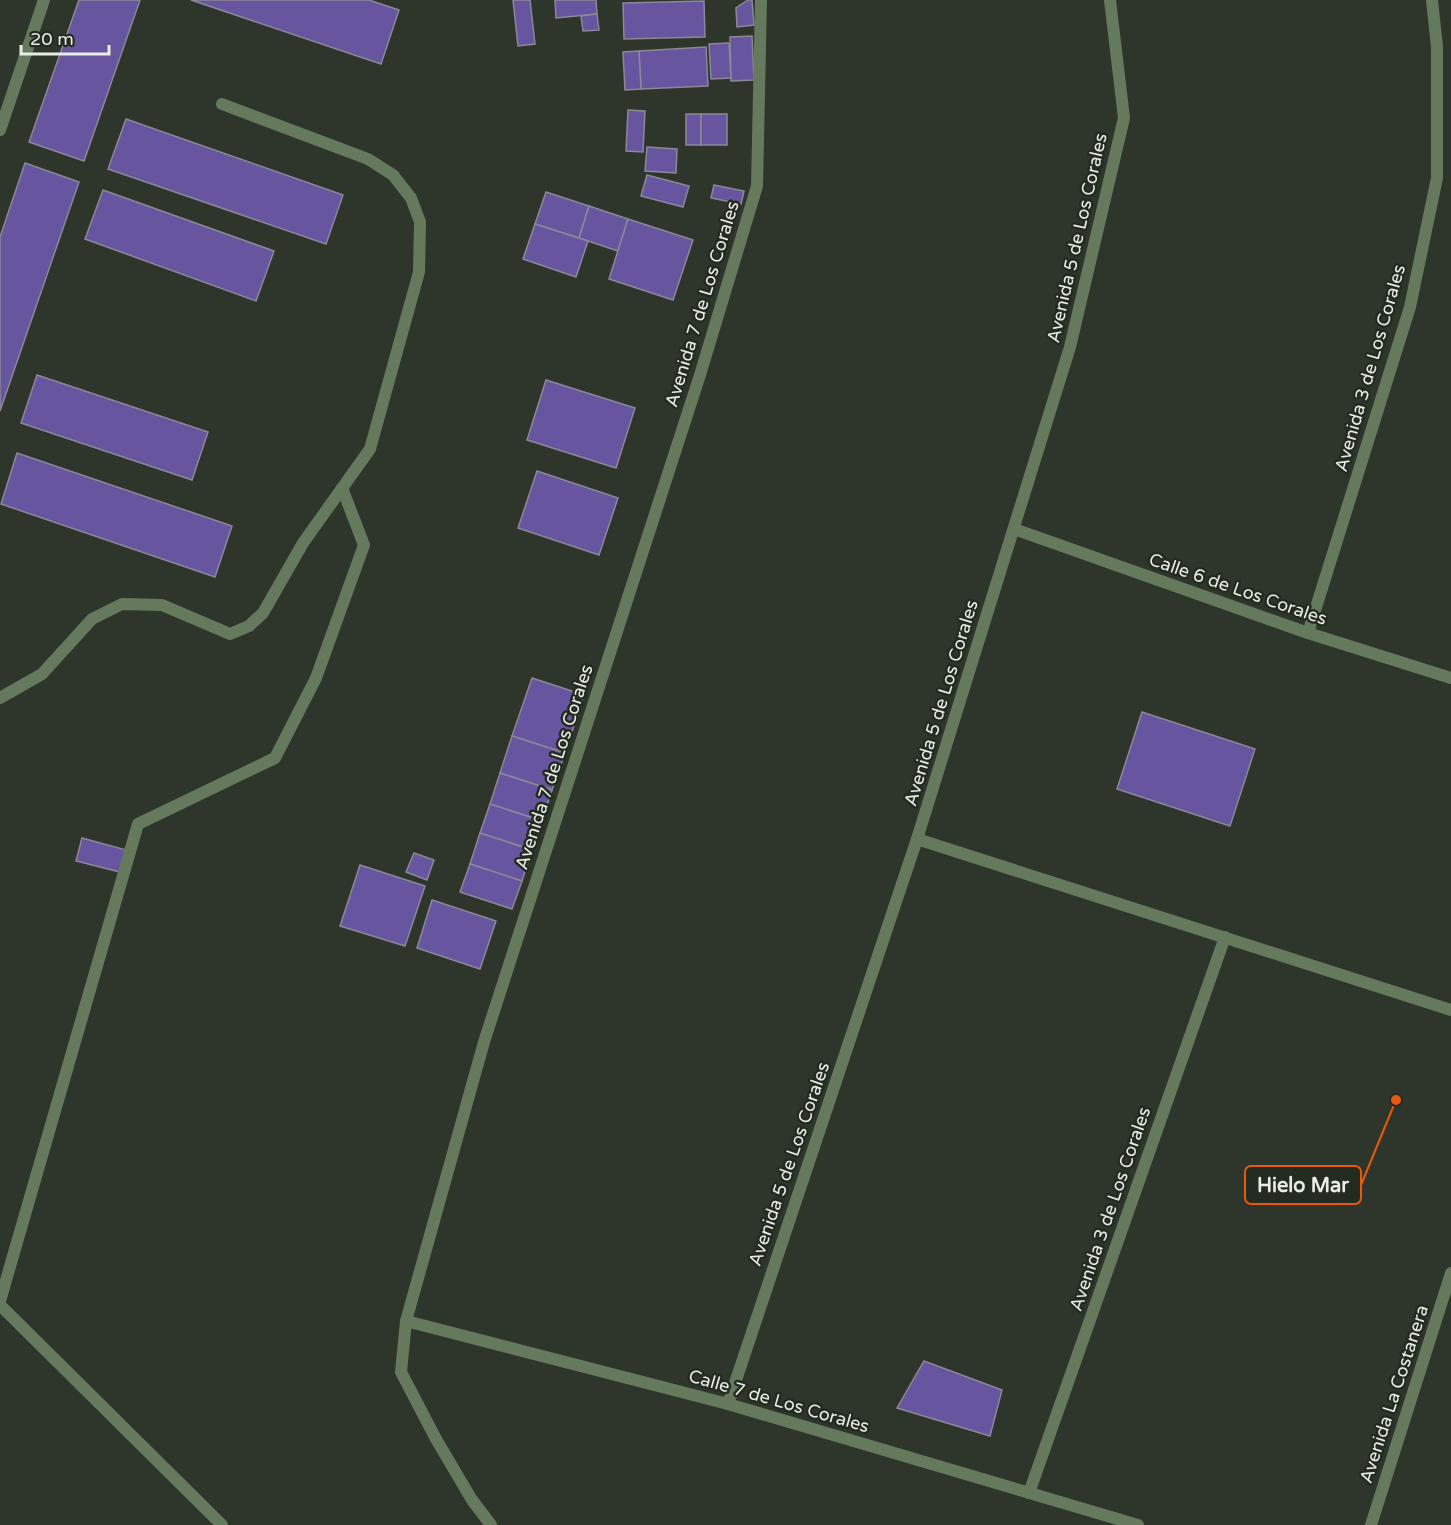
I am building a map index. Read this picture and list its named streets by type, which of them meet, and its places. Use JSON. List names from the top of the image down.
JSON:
{
  "streets": {
    "street": [
      "Avenida 5 de Los Corales",
      "Avenida 7 de Los Corales",
      "Avenida 3 de Los Corales",
      "Calle 6 de Los Corales",
      "Avenida La Costanera",
      "Calle 7 de Los Corales"
    ]
  },
  "crossings": [
    ["Avenida 5 de Los Corales", "Calle 6 de Los Corales"],
    ["Avenida 5 de Los Corales", "Calle 7 de Los Corales"],
    ["Avenida 7 de Los Corales", "Calle 7 de Los Corales"],
    ["Avenida 3 de Los Corales", "Calle 6 de Los Corales"],
    ["Avenida 3 de Los Corales", "Calle 7 de Los Corales"]
  ],
  "places": ["Hielo Mar"],
  "scale_bar": "20 m"
}
